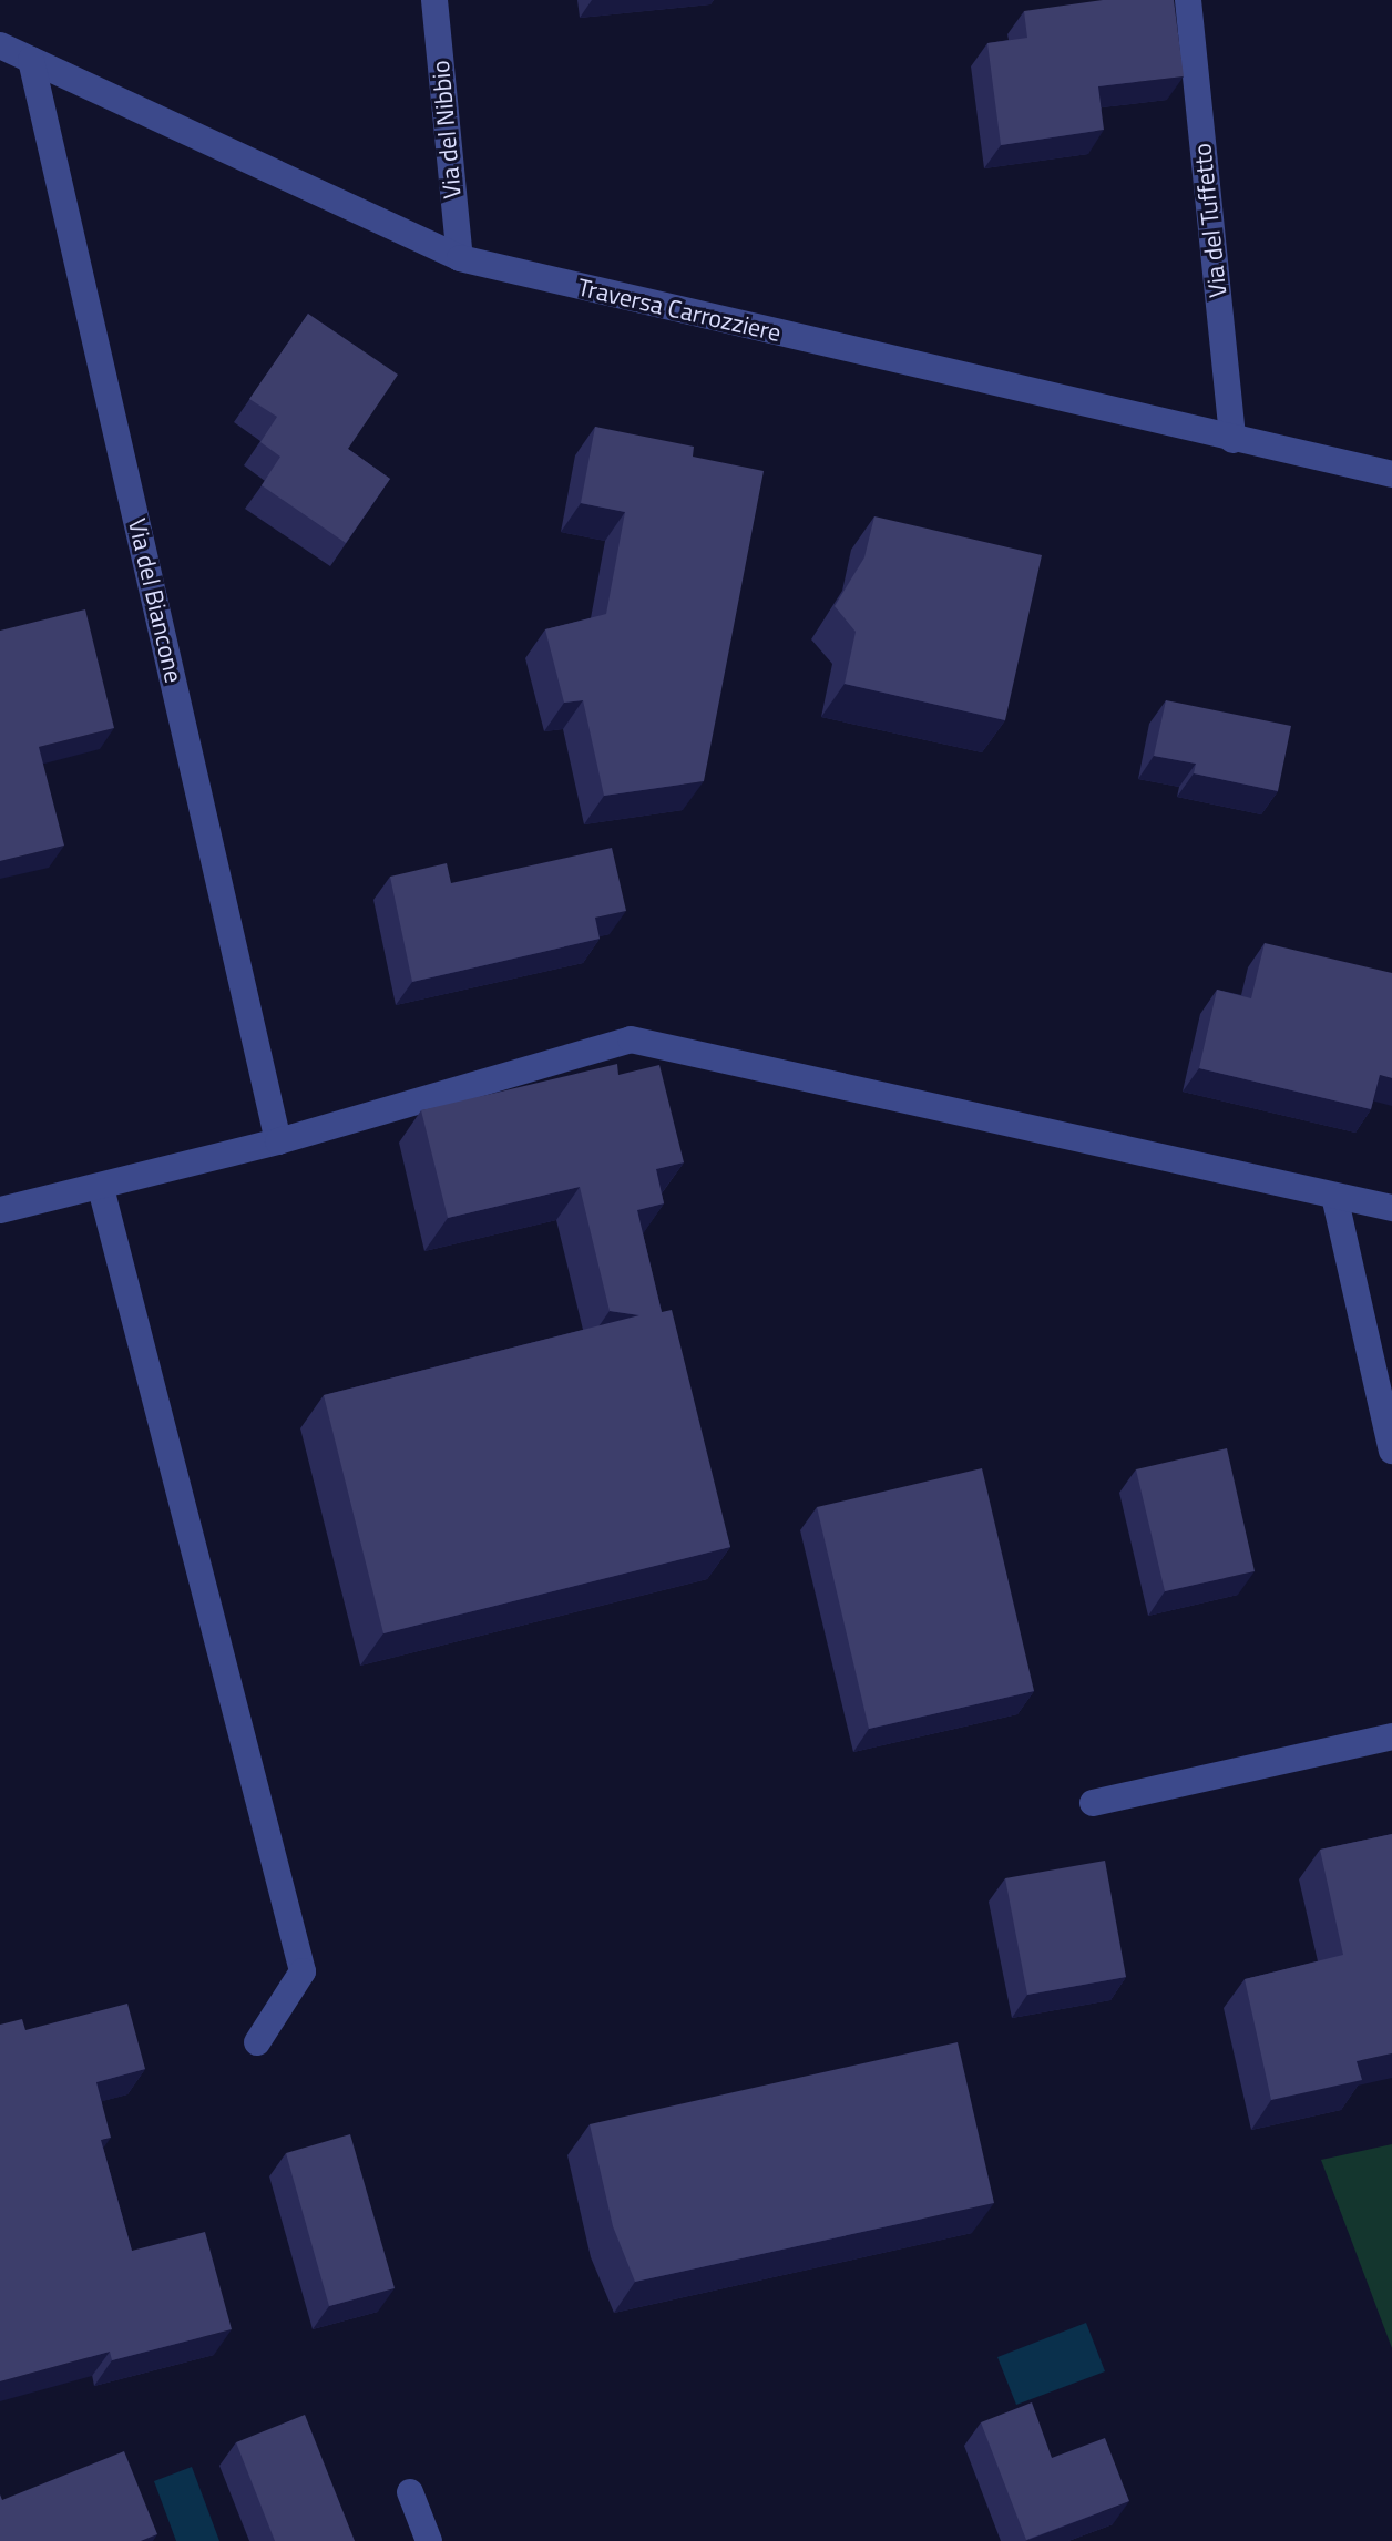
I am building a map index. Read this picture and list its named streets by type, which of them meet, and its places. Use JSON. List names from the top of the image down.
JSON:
{
  "streets": {
    "street": [
      "Via del Nibbio",
      "Via del Tuffetto",
      "Traversa Carrozziere",
      "Via del Biancone"
    ]
  },
  "crossings": [
    ["Via del Nibbio", "Traversa Carrozziere"],
    ["Via del Tuffetto", "Traversa Carrozziere"],
    ["Traversa Carrozziere", "Via del Biancone"]
  ]
}
